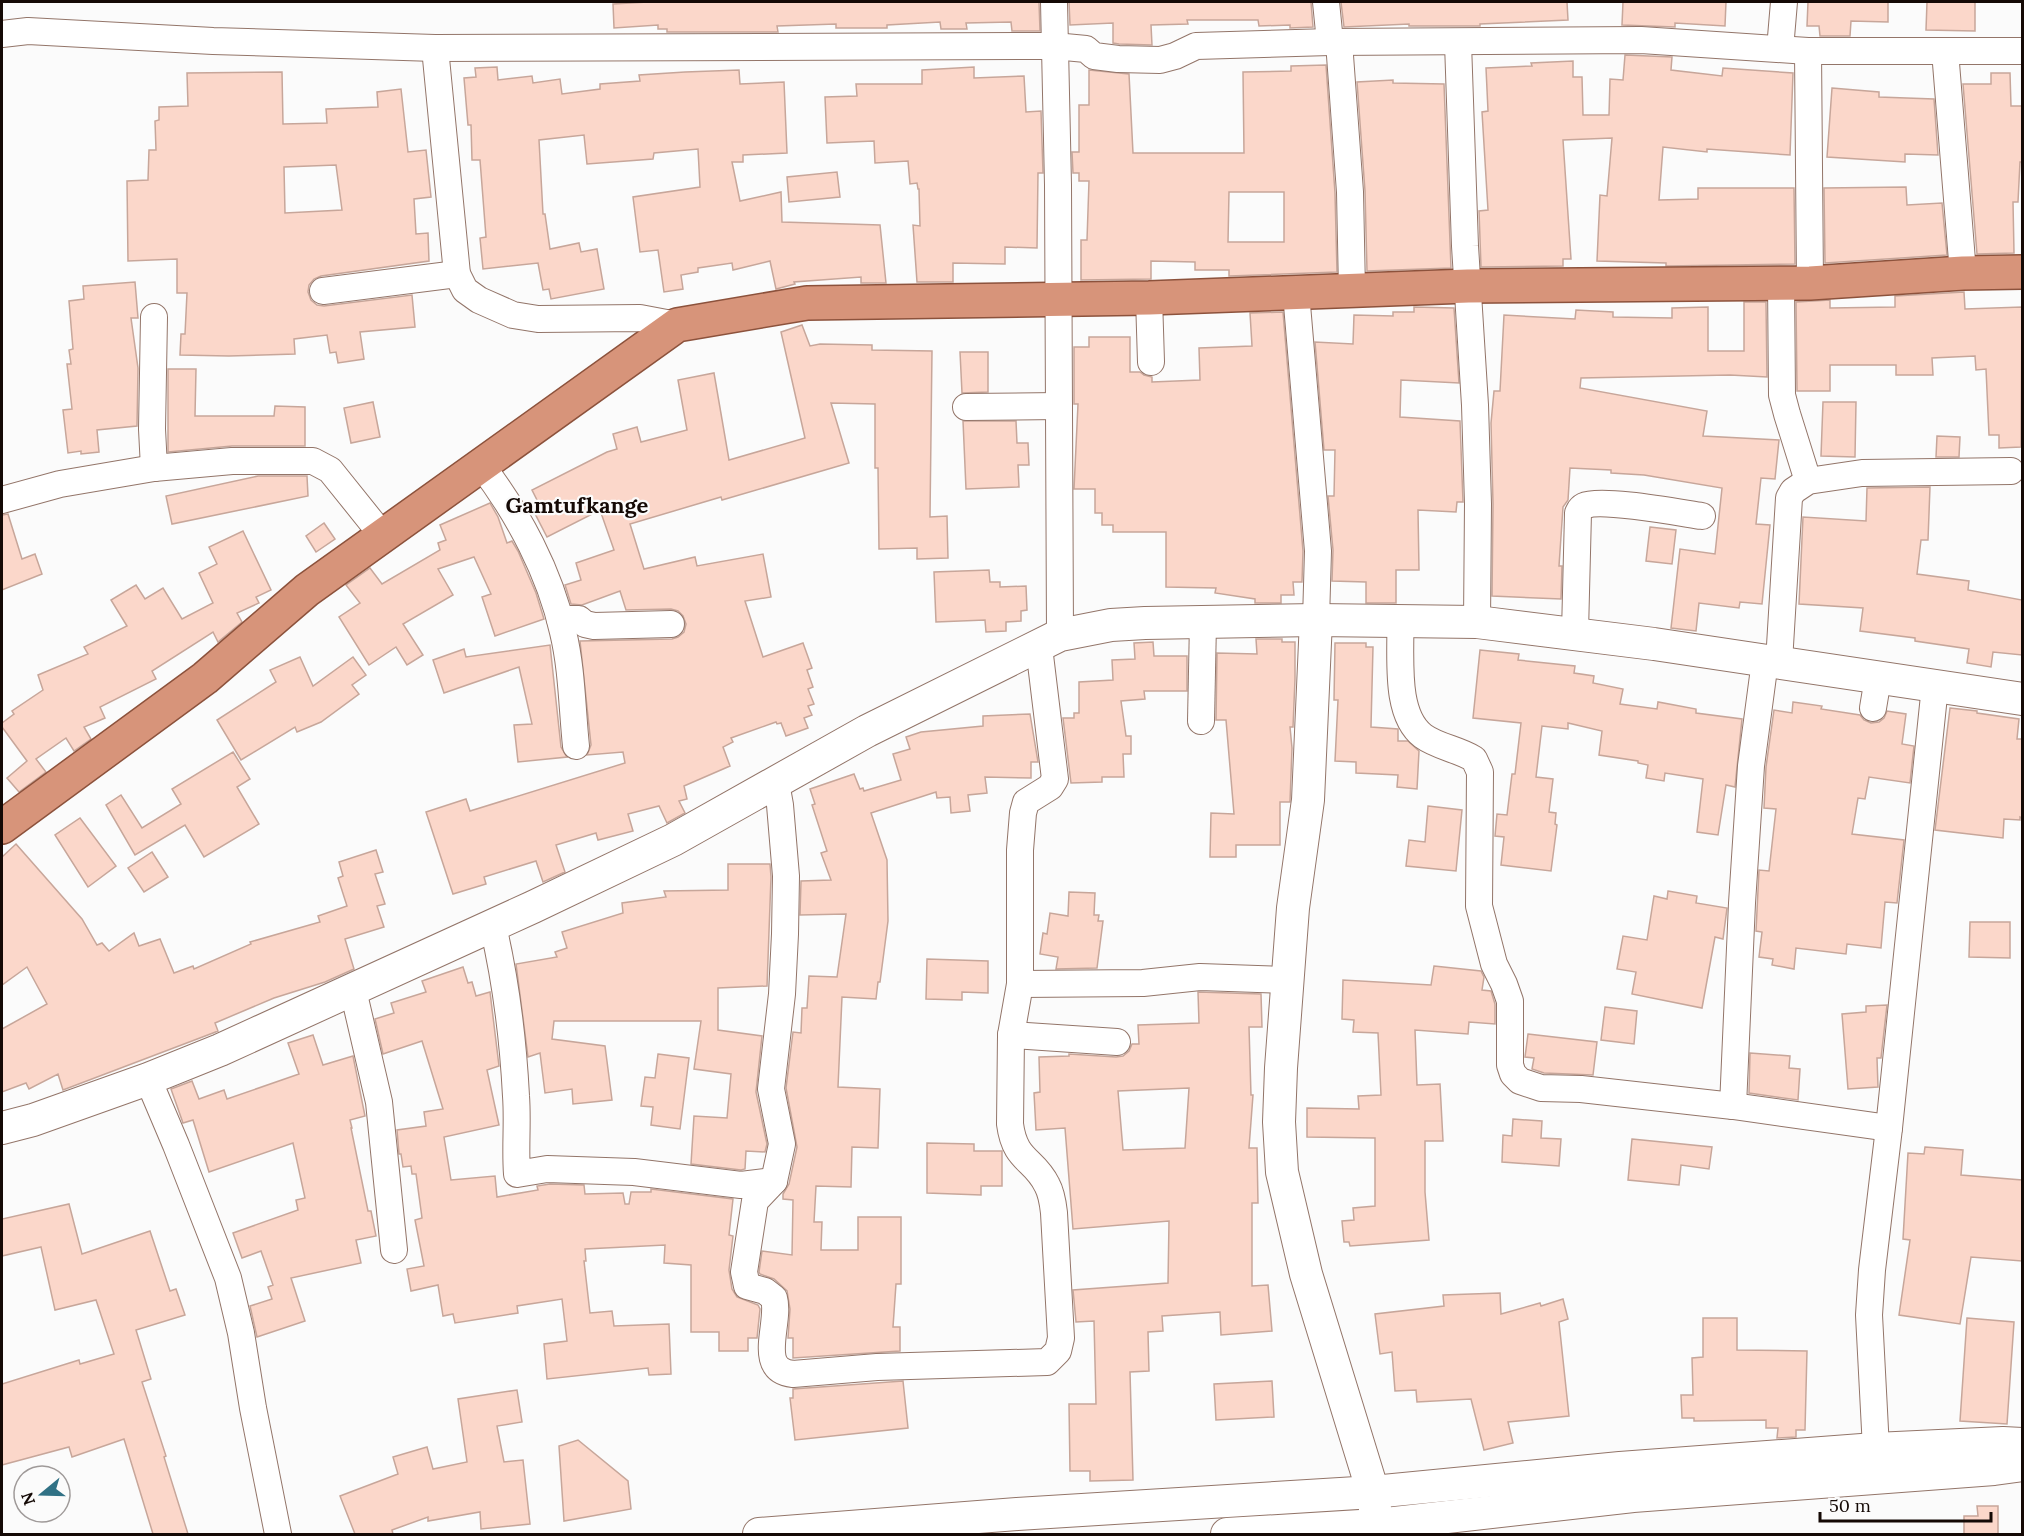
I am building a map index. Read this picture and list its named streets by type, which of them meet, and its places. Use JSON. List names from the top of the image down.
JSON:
{
  "districts": ["Gamtufkange"],
  "scale_bar": "50 m",
  "north": "left"
}
